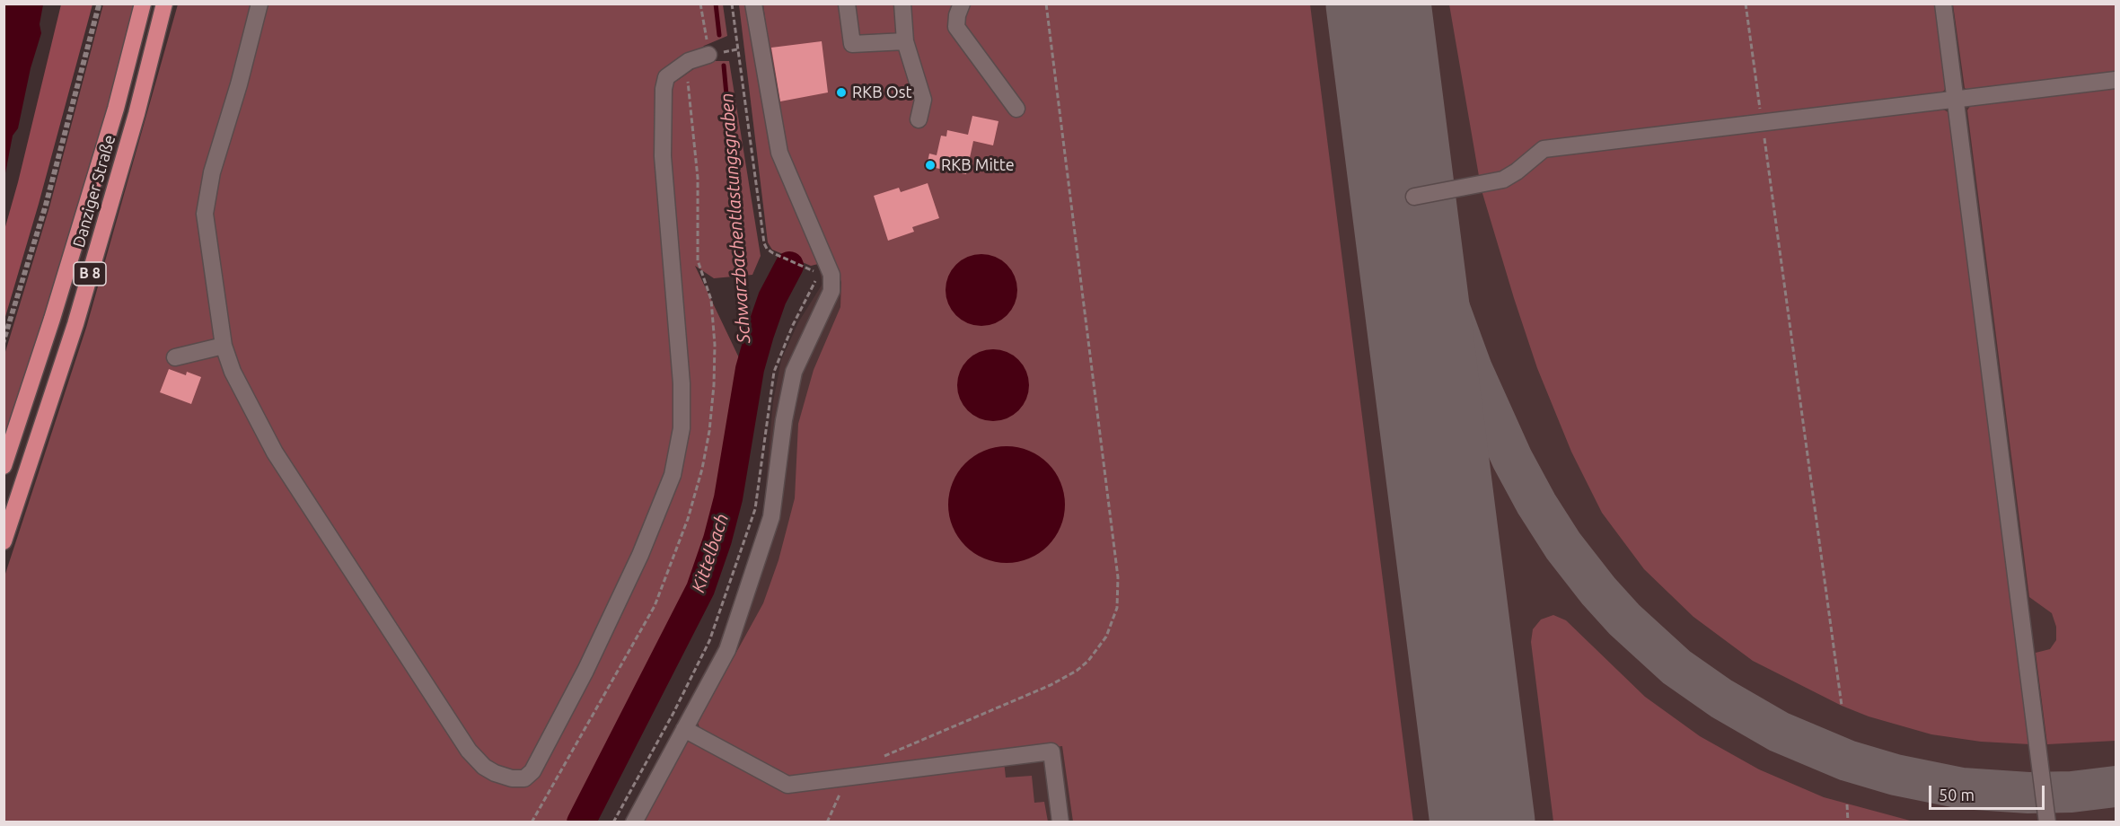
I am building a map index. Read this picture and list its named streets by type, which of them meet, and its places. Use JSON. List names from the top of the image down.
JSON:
{
  "streets": {
    "highway": ["Danziger Straße", "B 8"]
  },
  "water": ["Schwarzbachentlastungsgraben", "Kittelbach"],
  "places": ["RKB Ost", "RKB Mitte"],
  "scale_bar": "50 m"
}
